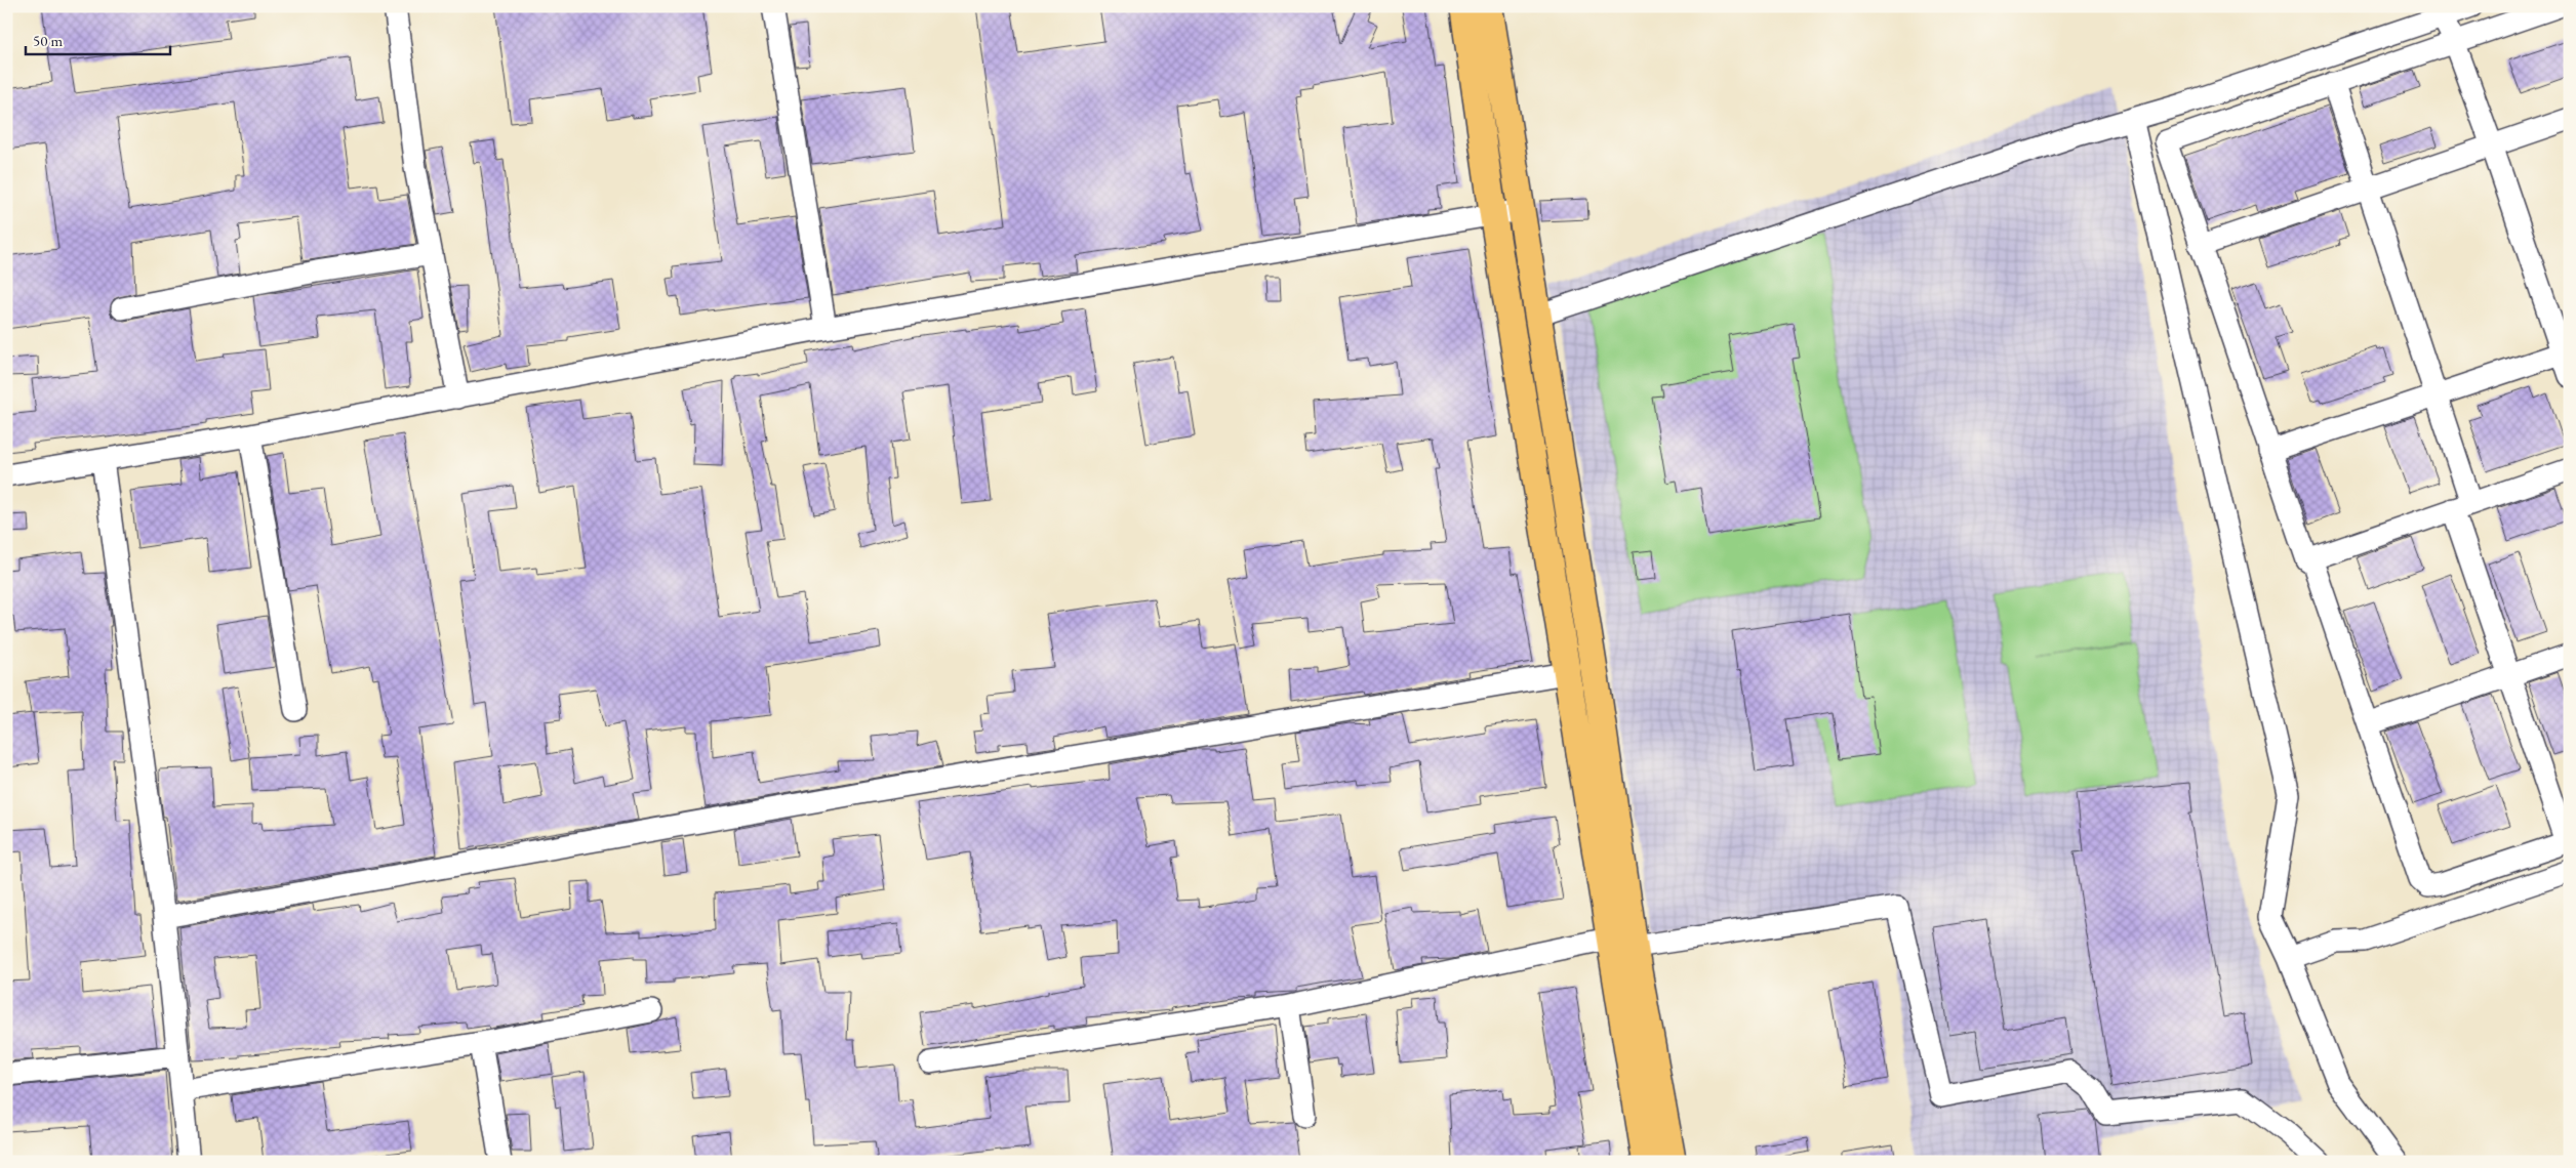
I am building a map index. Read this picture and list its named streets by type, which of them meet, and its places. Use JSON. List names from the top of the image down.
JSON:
{
  "scale_bar": "50 m"
}
